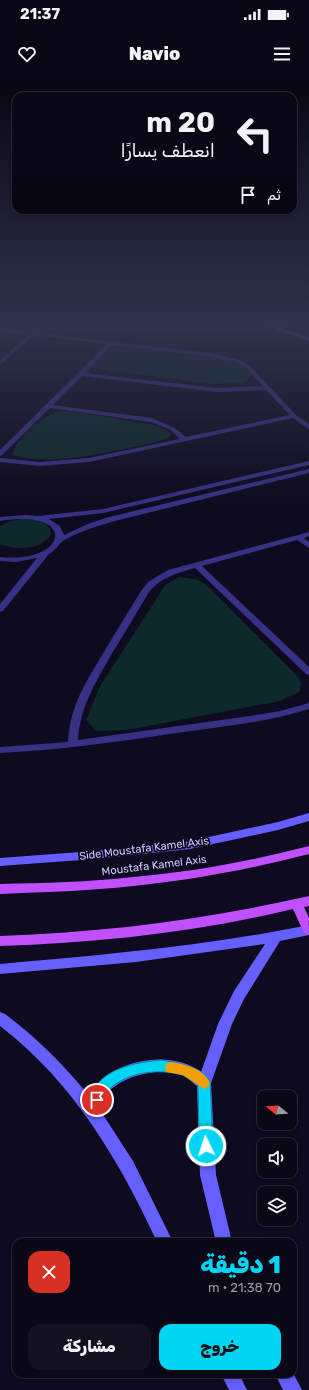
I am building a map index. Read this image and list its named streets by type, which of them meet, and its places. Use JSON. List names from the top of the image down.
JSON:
{
  "streets": {
    "main road": ["Moustafa Kamel Axis"],
    "street": ["Side Moustafa Kamel Axis"]
  },
  "north": "left",
  "page": {
    "status": "21:37",
    "header": "Navio",
    "turn": ["20 m", "انعطف يسارًا"],
    "then": "ثم",
    "heading": ["1 دقيقة", "70 m · 21:38"],
    "buttons": ["خروج", "مشاركة"]
  }
}
